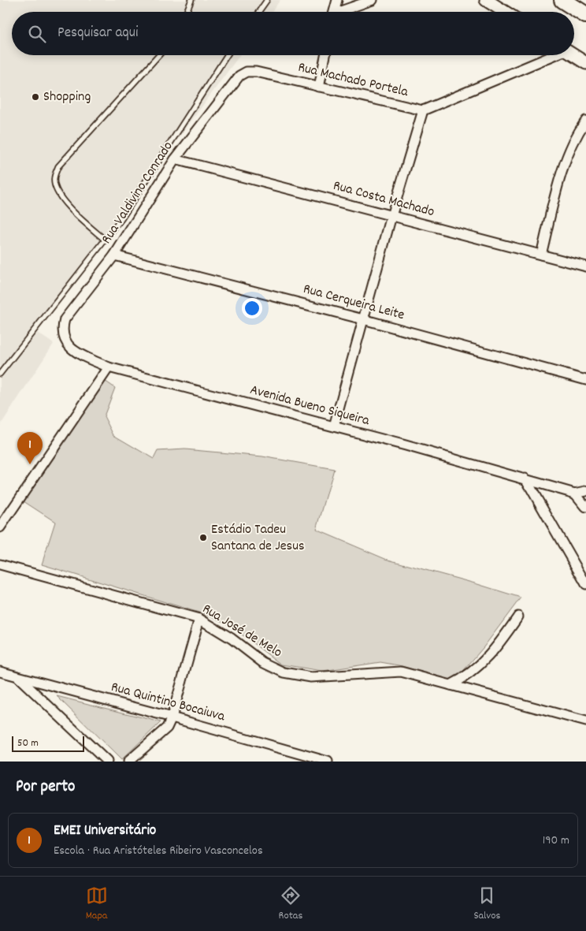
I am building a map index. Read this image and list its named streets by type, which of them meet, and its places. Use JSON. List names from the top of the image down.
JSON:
{
  "streets": {
    "street": [
      "Rua Machado Portela",
      "Rua Valdivino Conrado",
      "Rua Costa Machado",
      "Rua Cerqueira Leite",
      "Avenida Bueno Siqueira",
      "Rua José de Melo",
      "Rua Quintino Bocaiuva"
    ]
  },
  "crossings": [
    ["Rua Machado Portela", "Rua Valdivino Conrado"],
    ["Rua Valdivino Conrado", "Rua Costa Machado"],
    ["Rua Valdivino Conrado", "Rua Cerqueira Leite"],
    ["Rua Valdivino Conrado", "Avenida Bueno Siqueira"]
  ],
  "places": ["Shopping", "Estádio Tadeu Santana de Jesus"],
  "scale_bar": "50 m",
  "page": {
    "search": "Pesquisar aqui",
    "pins": "1",
    "scale": "50 m",
    "heading": "Por perto",
    "list": [
      {
        "mark": "1",
        "name": "EMEI Universitário",
        "note": "Escola · Rua Aristóteles Ribeiro Vasconcelos",
        "value": "190 m"
      }
    ],
    "nav": ["Mapa", "Rotas", "Salvos"]
  }
}
